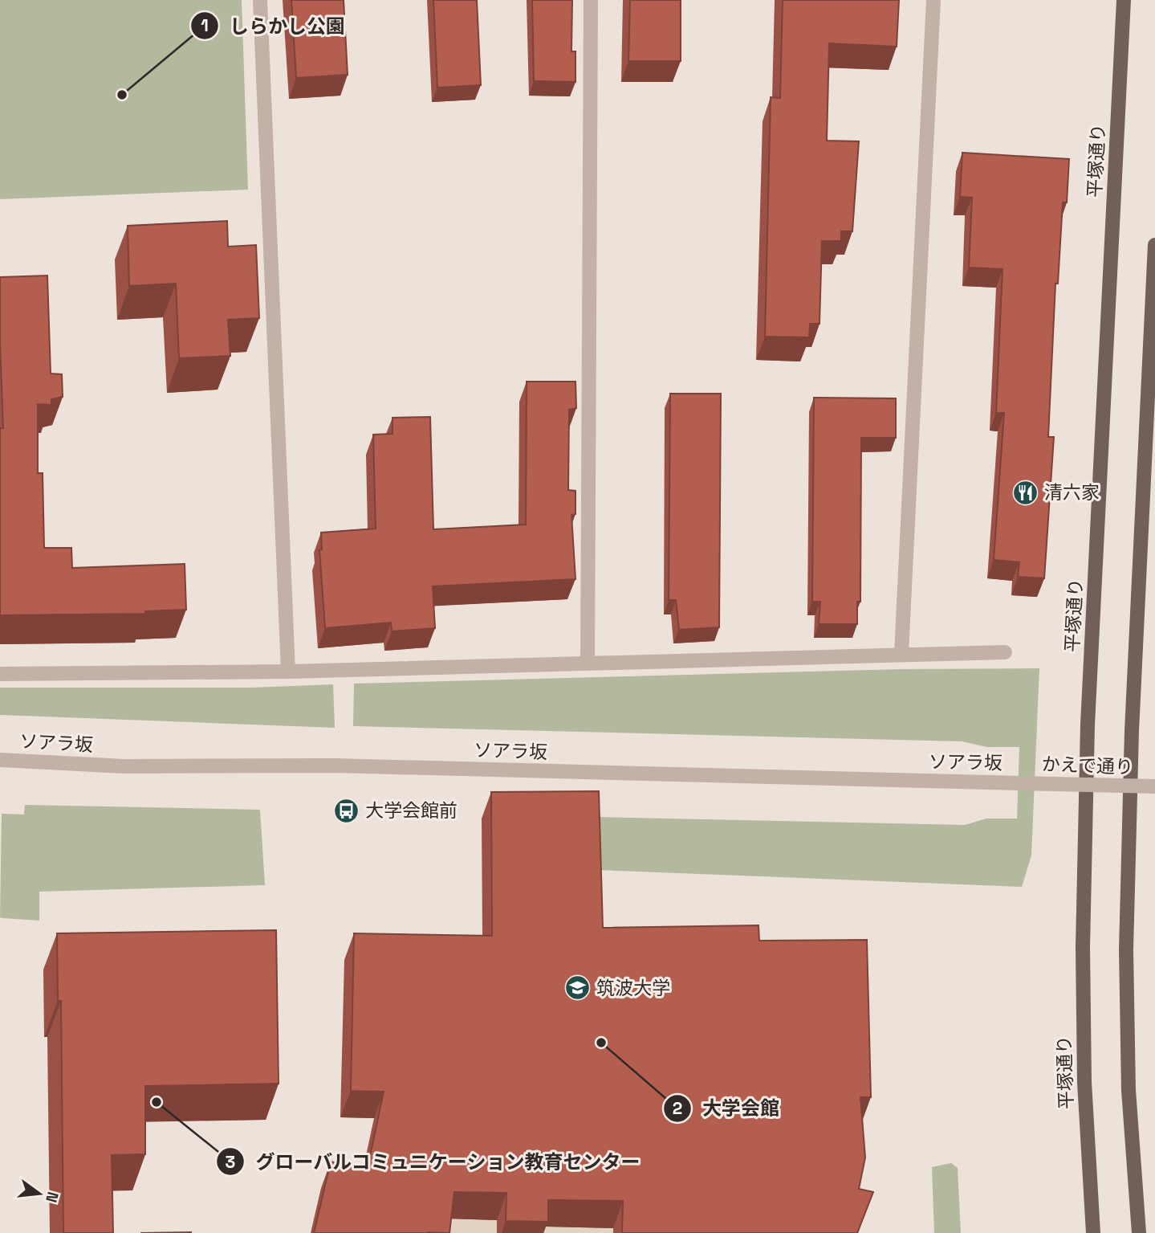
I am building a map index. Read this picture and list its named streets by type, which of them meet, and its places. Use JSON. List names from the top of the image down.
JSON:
{
  "streets": {
    "main road": ["平塚通り"],
    "street": ["ソアラ坂", "かえで通り"]
  },
  "crossings": [
    ["ソアラ坂", "かえで通り"]
  ],
  "places": {
    "other": ["しらかし公園", "大学会館", "グローバルコミュニケーション教育センター"],
    "restaurant": ["清六家"],
    "bus stop": ["大学会館前"],
    "school or university": ["筑波大学"]
  },
  "north": "right"
}
